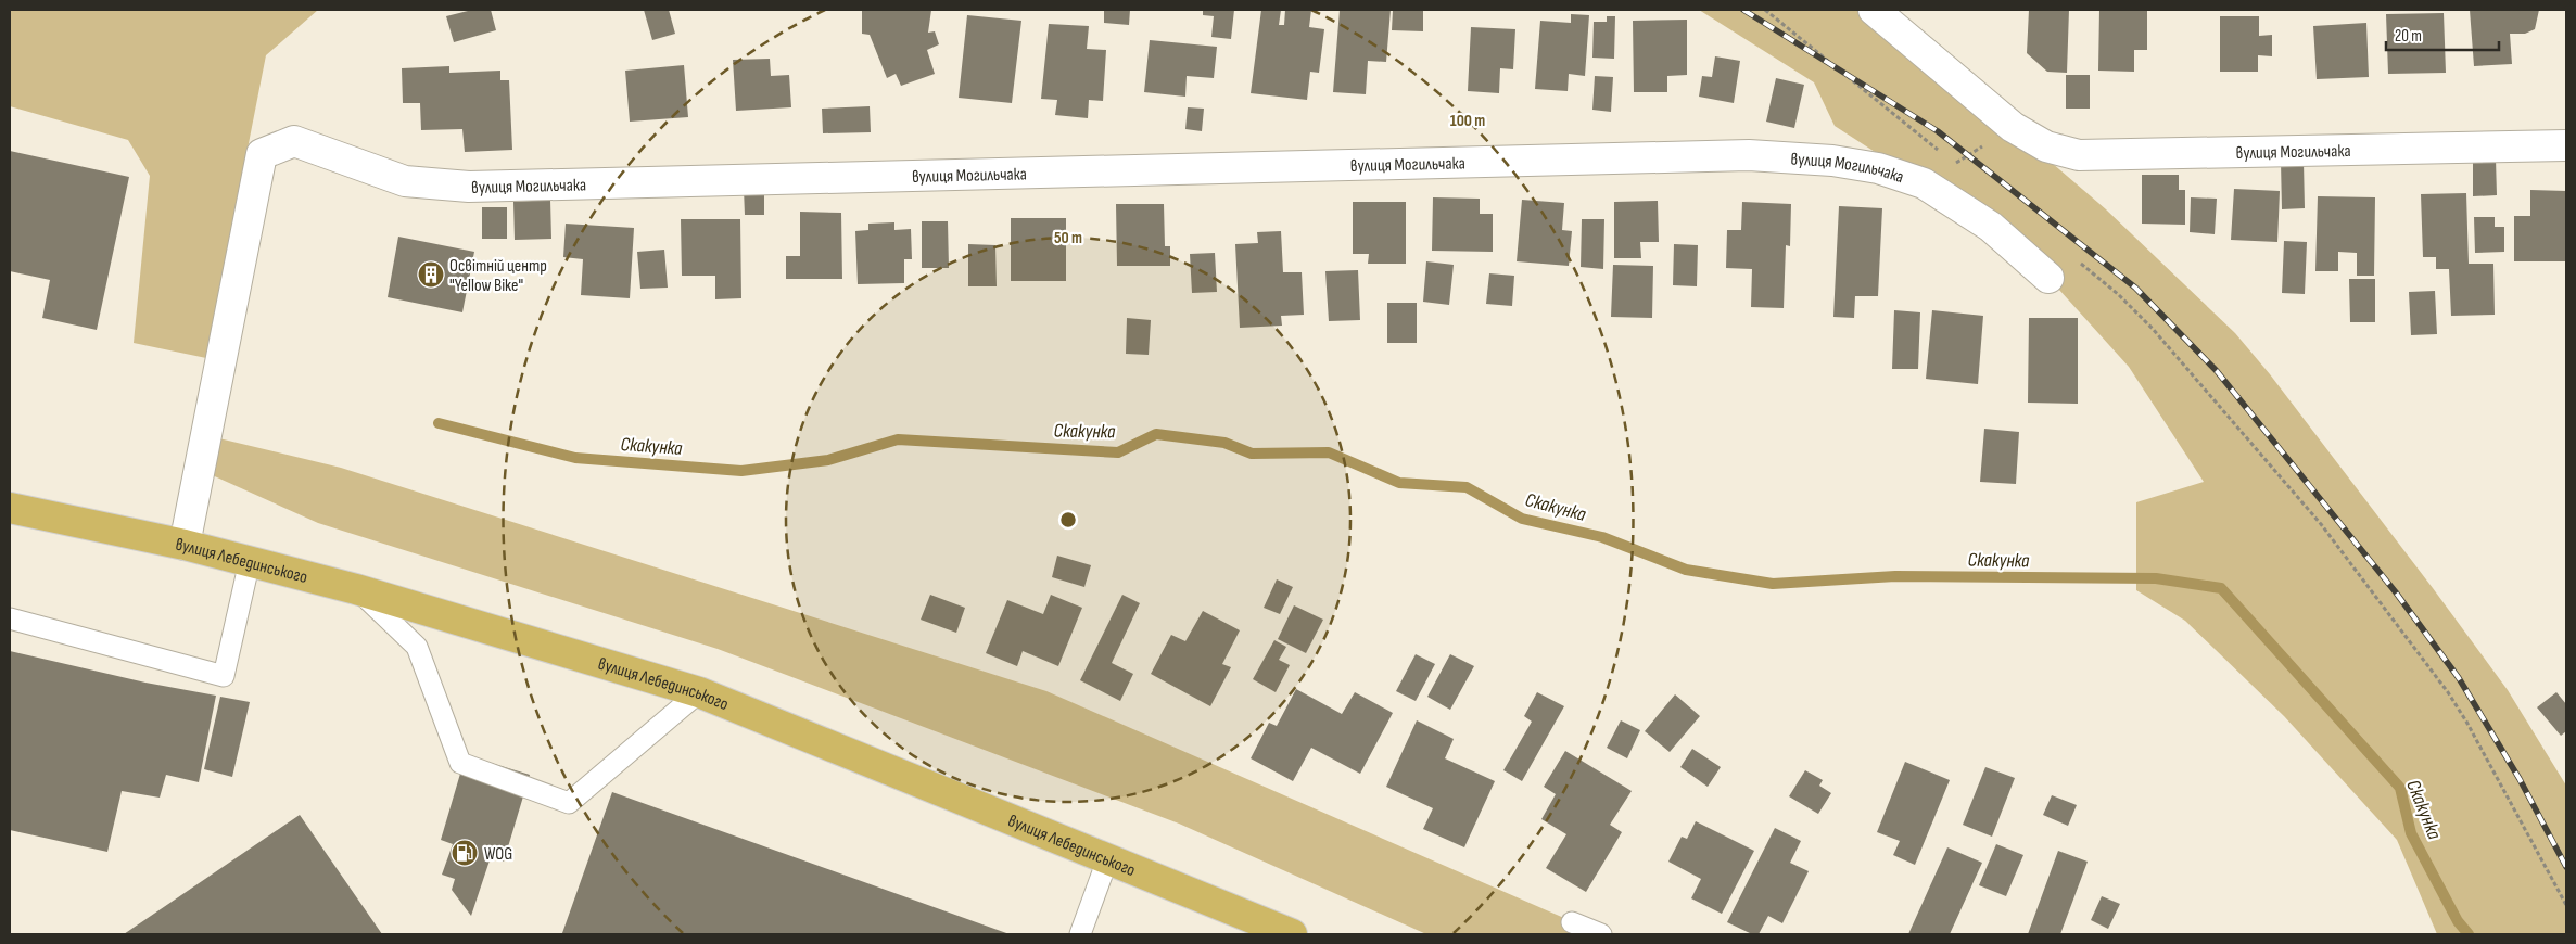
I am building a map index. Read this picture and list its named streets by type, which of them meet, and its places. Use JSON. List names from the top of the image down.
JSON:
{
  "streets": {
    "main road": ["вулиця Лебединського"],
    "street": ["вулиця Могильчака"]
  },
  "crossings": [
    ["вулиця Могильчака", "вулиця Лебединського"]
  ],
  "water": ["Скакунка"],
  "places": {
    "building": ["Освітній центр \"Yellow Bike\""],
    "fuel station": ["WOG"]
  },
  "scale_bar": "20 m",
  "rings": ["100 m", "50 m"]
}
